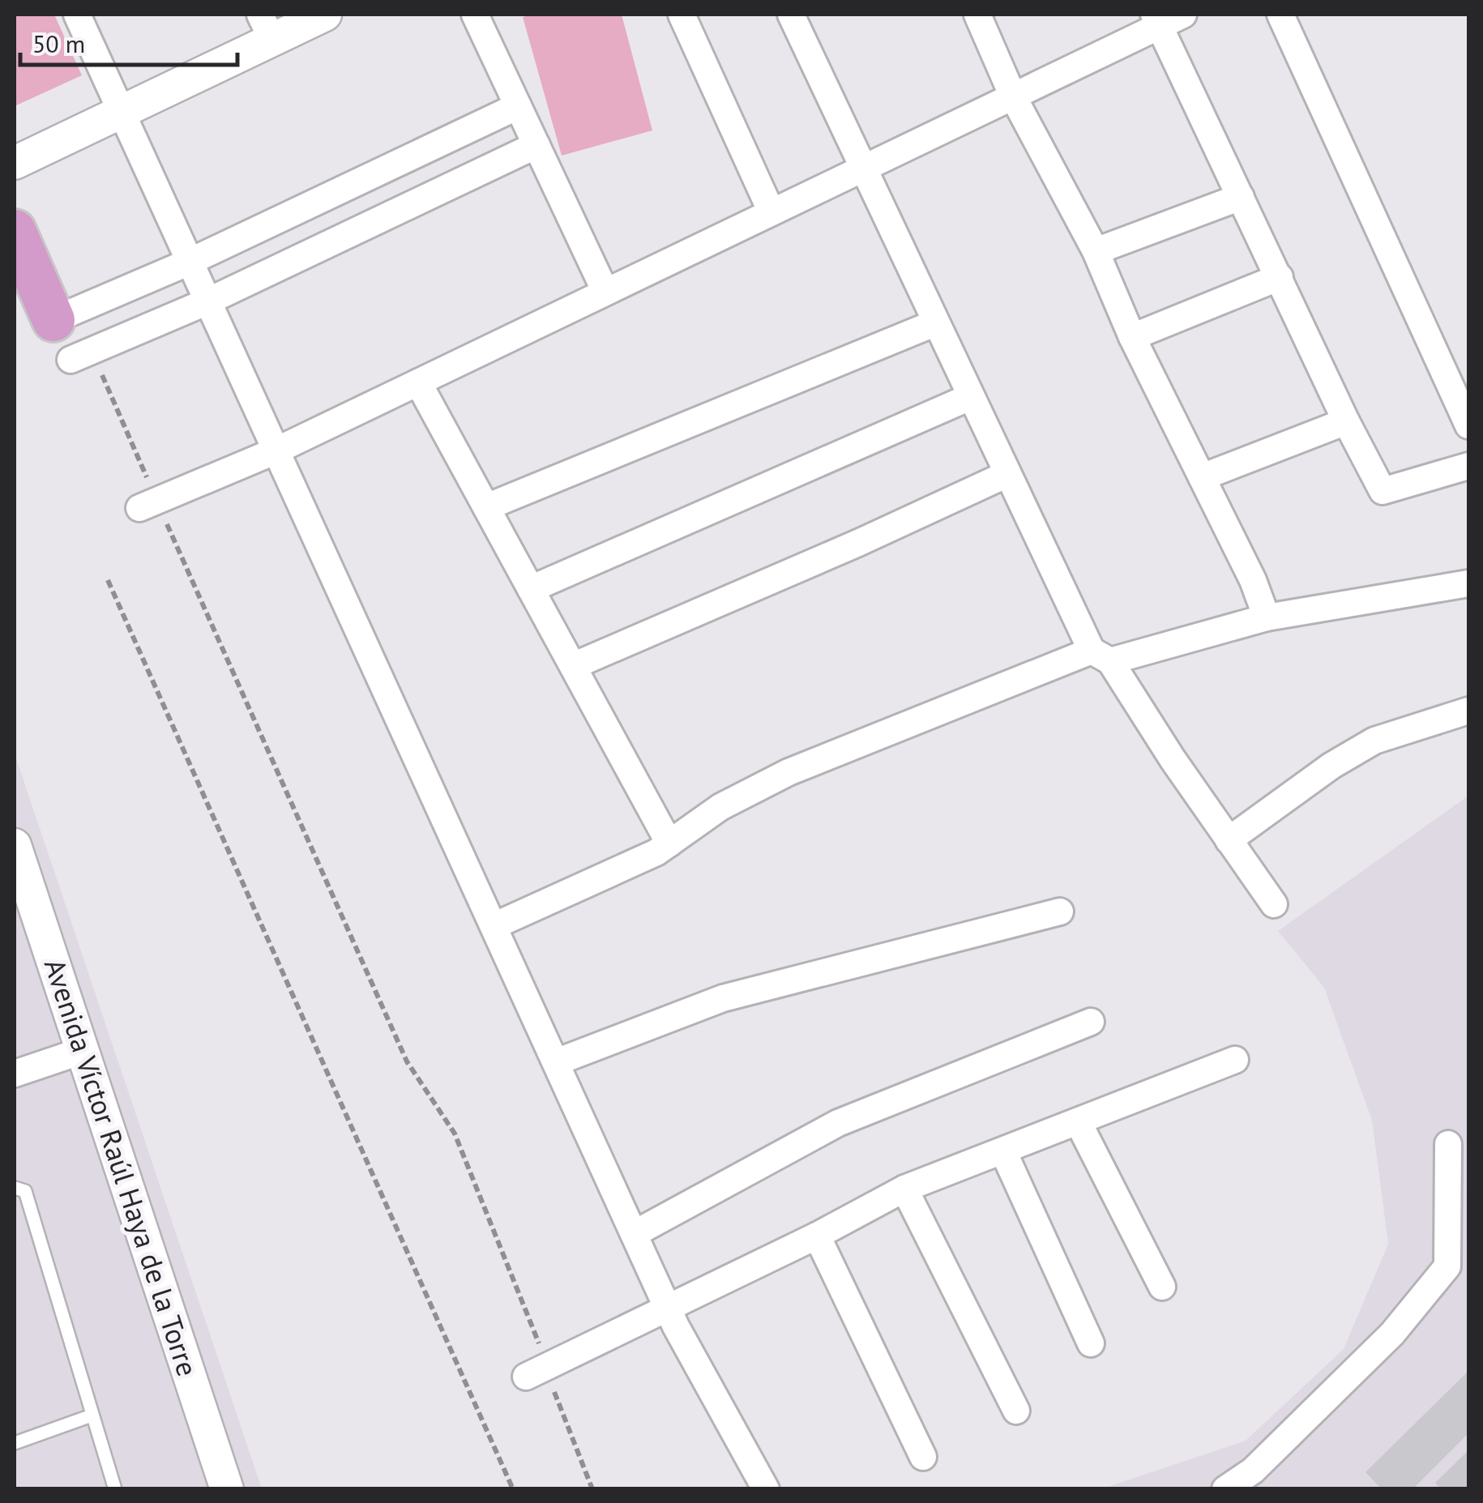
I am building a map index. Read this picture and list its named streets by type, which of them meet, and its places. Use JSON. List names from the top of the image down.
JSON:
{
  "streets": {
    "street": ["Avenida Víctor Raúl Haya de la Torre"]
  },
  "scale_bar": "50 m"
}
